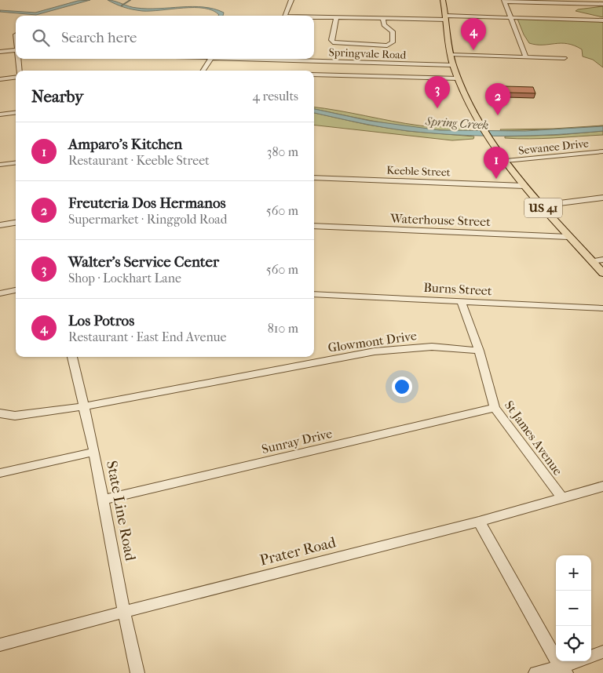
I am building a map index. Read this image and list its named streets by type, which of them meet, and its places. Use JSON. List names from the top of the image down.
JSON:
{
  "streets": {
    "main road": ["US 41"],
    "street": [
      "Springvale Road",
      "Sewanee Drive",
      "Keeble Street",
      "Waterhouse Street",
      "Burns Street",
      "Glowmont Drive",
      "St James Avenue",
      "Sunray Drive",
      "State Line Road",
      "Prater Road"
    ]
  },
  "crossings": [
    ["Springvale Road", "US 41"],
    ["Sewanee Drive", "US 41"],
    ["Keeble Street", "US 41"],
    ["US 41", "Waterhouse Street"],
    ["Burns Street", "St James Avenue"],
    ["Glowmont Drive", "St James Avenue"],
    ["Glowmont Drive", "State Line Road"],
    ["St James Avenue", "Sunray Drive"],
    ["St James Avenue", "Prater Road"],
    ["Sunray Drive", "State Line Road"],
    ["State Line Road", "Prater Road"]
  ],
  "water": ["Spring Creek"],
  "page": {
    "search": "Search here",
    "pins": [
      "4",
      "3",
      "2",
      "1"
    ],
    "heading": ["Nearby", "4 results"],
    "list": [
      {
        "mark": "1",
        "name": "Amparo's Kitchen",
        "note": "Restaurant · Keeble Street",
        "value": "380 m"
      },
      {
        "mark": "2",
        "name": "Freuteria Dos Hermanos",
        "note": "Supermarket · Ringgold Road",
        "value": "560 m"
      },
      {
        "mark": "3",
        "name": "Walter's Service Center",
        "note": "Shop · Lockhart Lane",
        "value": "560 m"
      },
      {
        "mark": "4",
        "name": "Los Potros",
        "note": "Restaurant · East End Avenue",
        "value": "810 m"
      }
    ],
    "map_buttons": ["+", "−"]
  }
}
